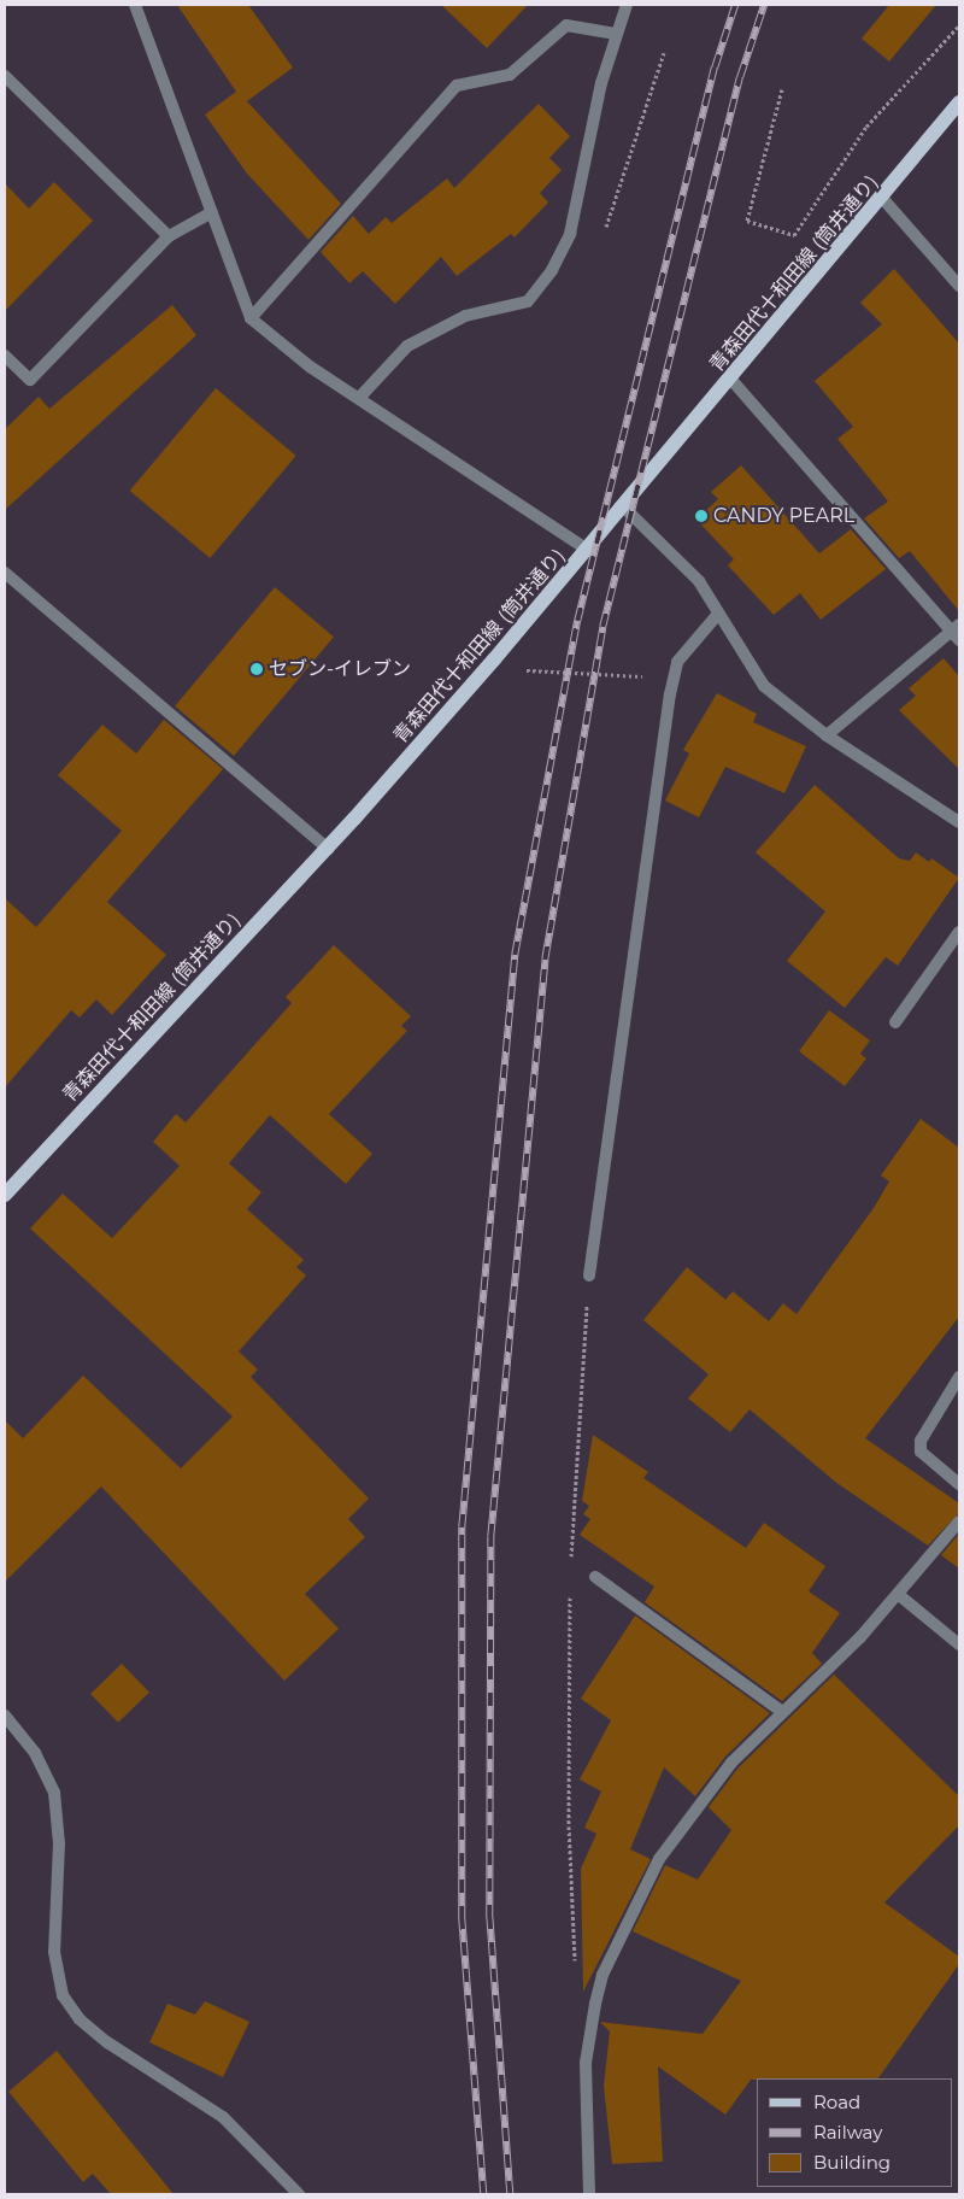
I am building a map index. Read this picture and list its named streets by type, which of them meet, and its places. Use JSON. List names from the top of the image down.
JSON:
{
  "streets": {
    "main road": ["青森田代十和田線 (筒井通り)"]
  },
  "places": ["CANDY PEARL", "セブン-イレブン"],
  "legend": ["Road", "Railway", "Building"]
}
